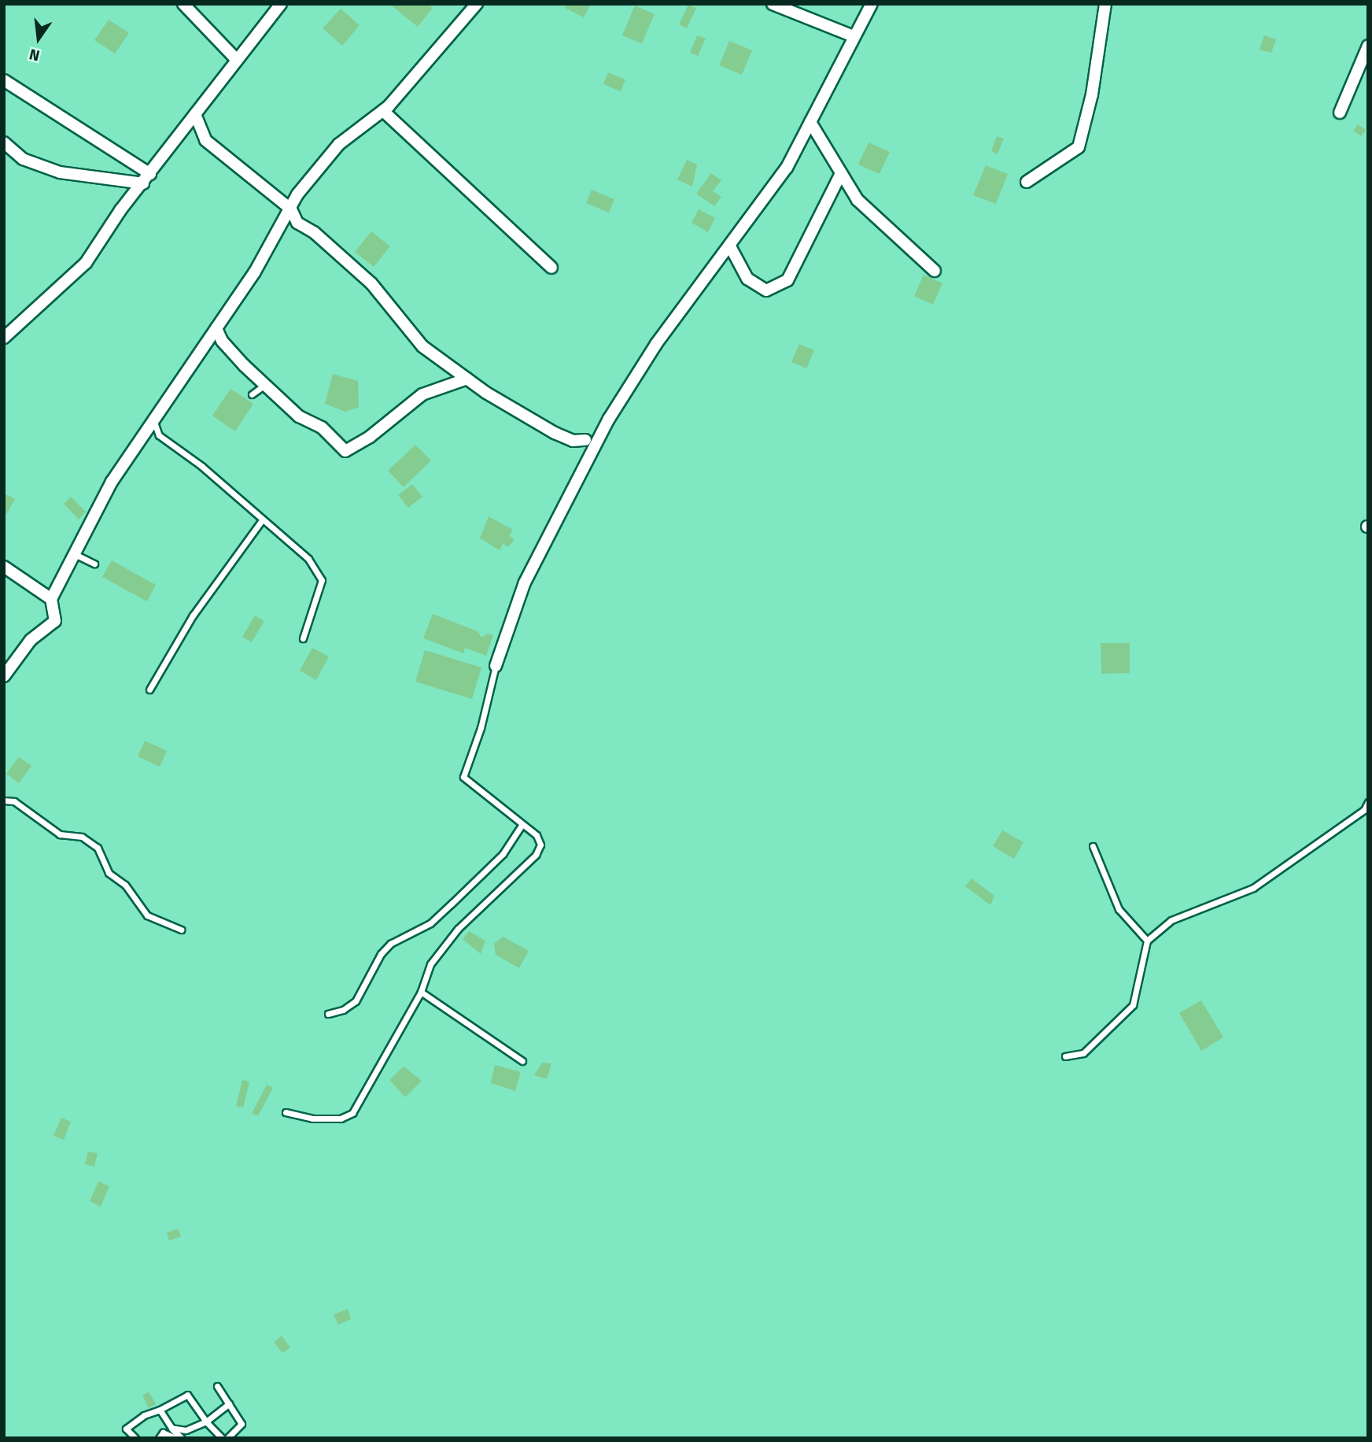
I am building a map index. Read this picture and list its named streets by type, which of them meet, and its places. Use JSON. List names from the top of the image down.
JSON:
{
  "north": "bottom"
}
